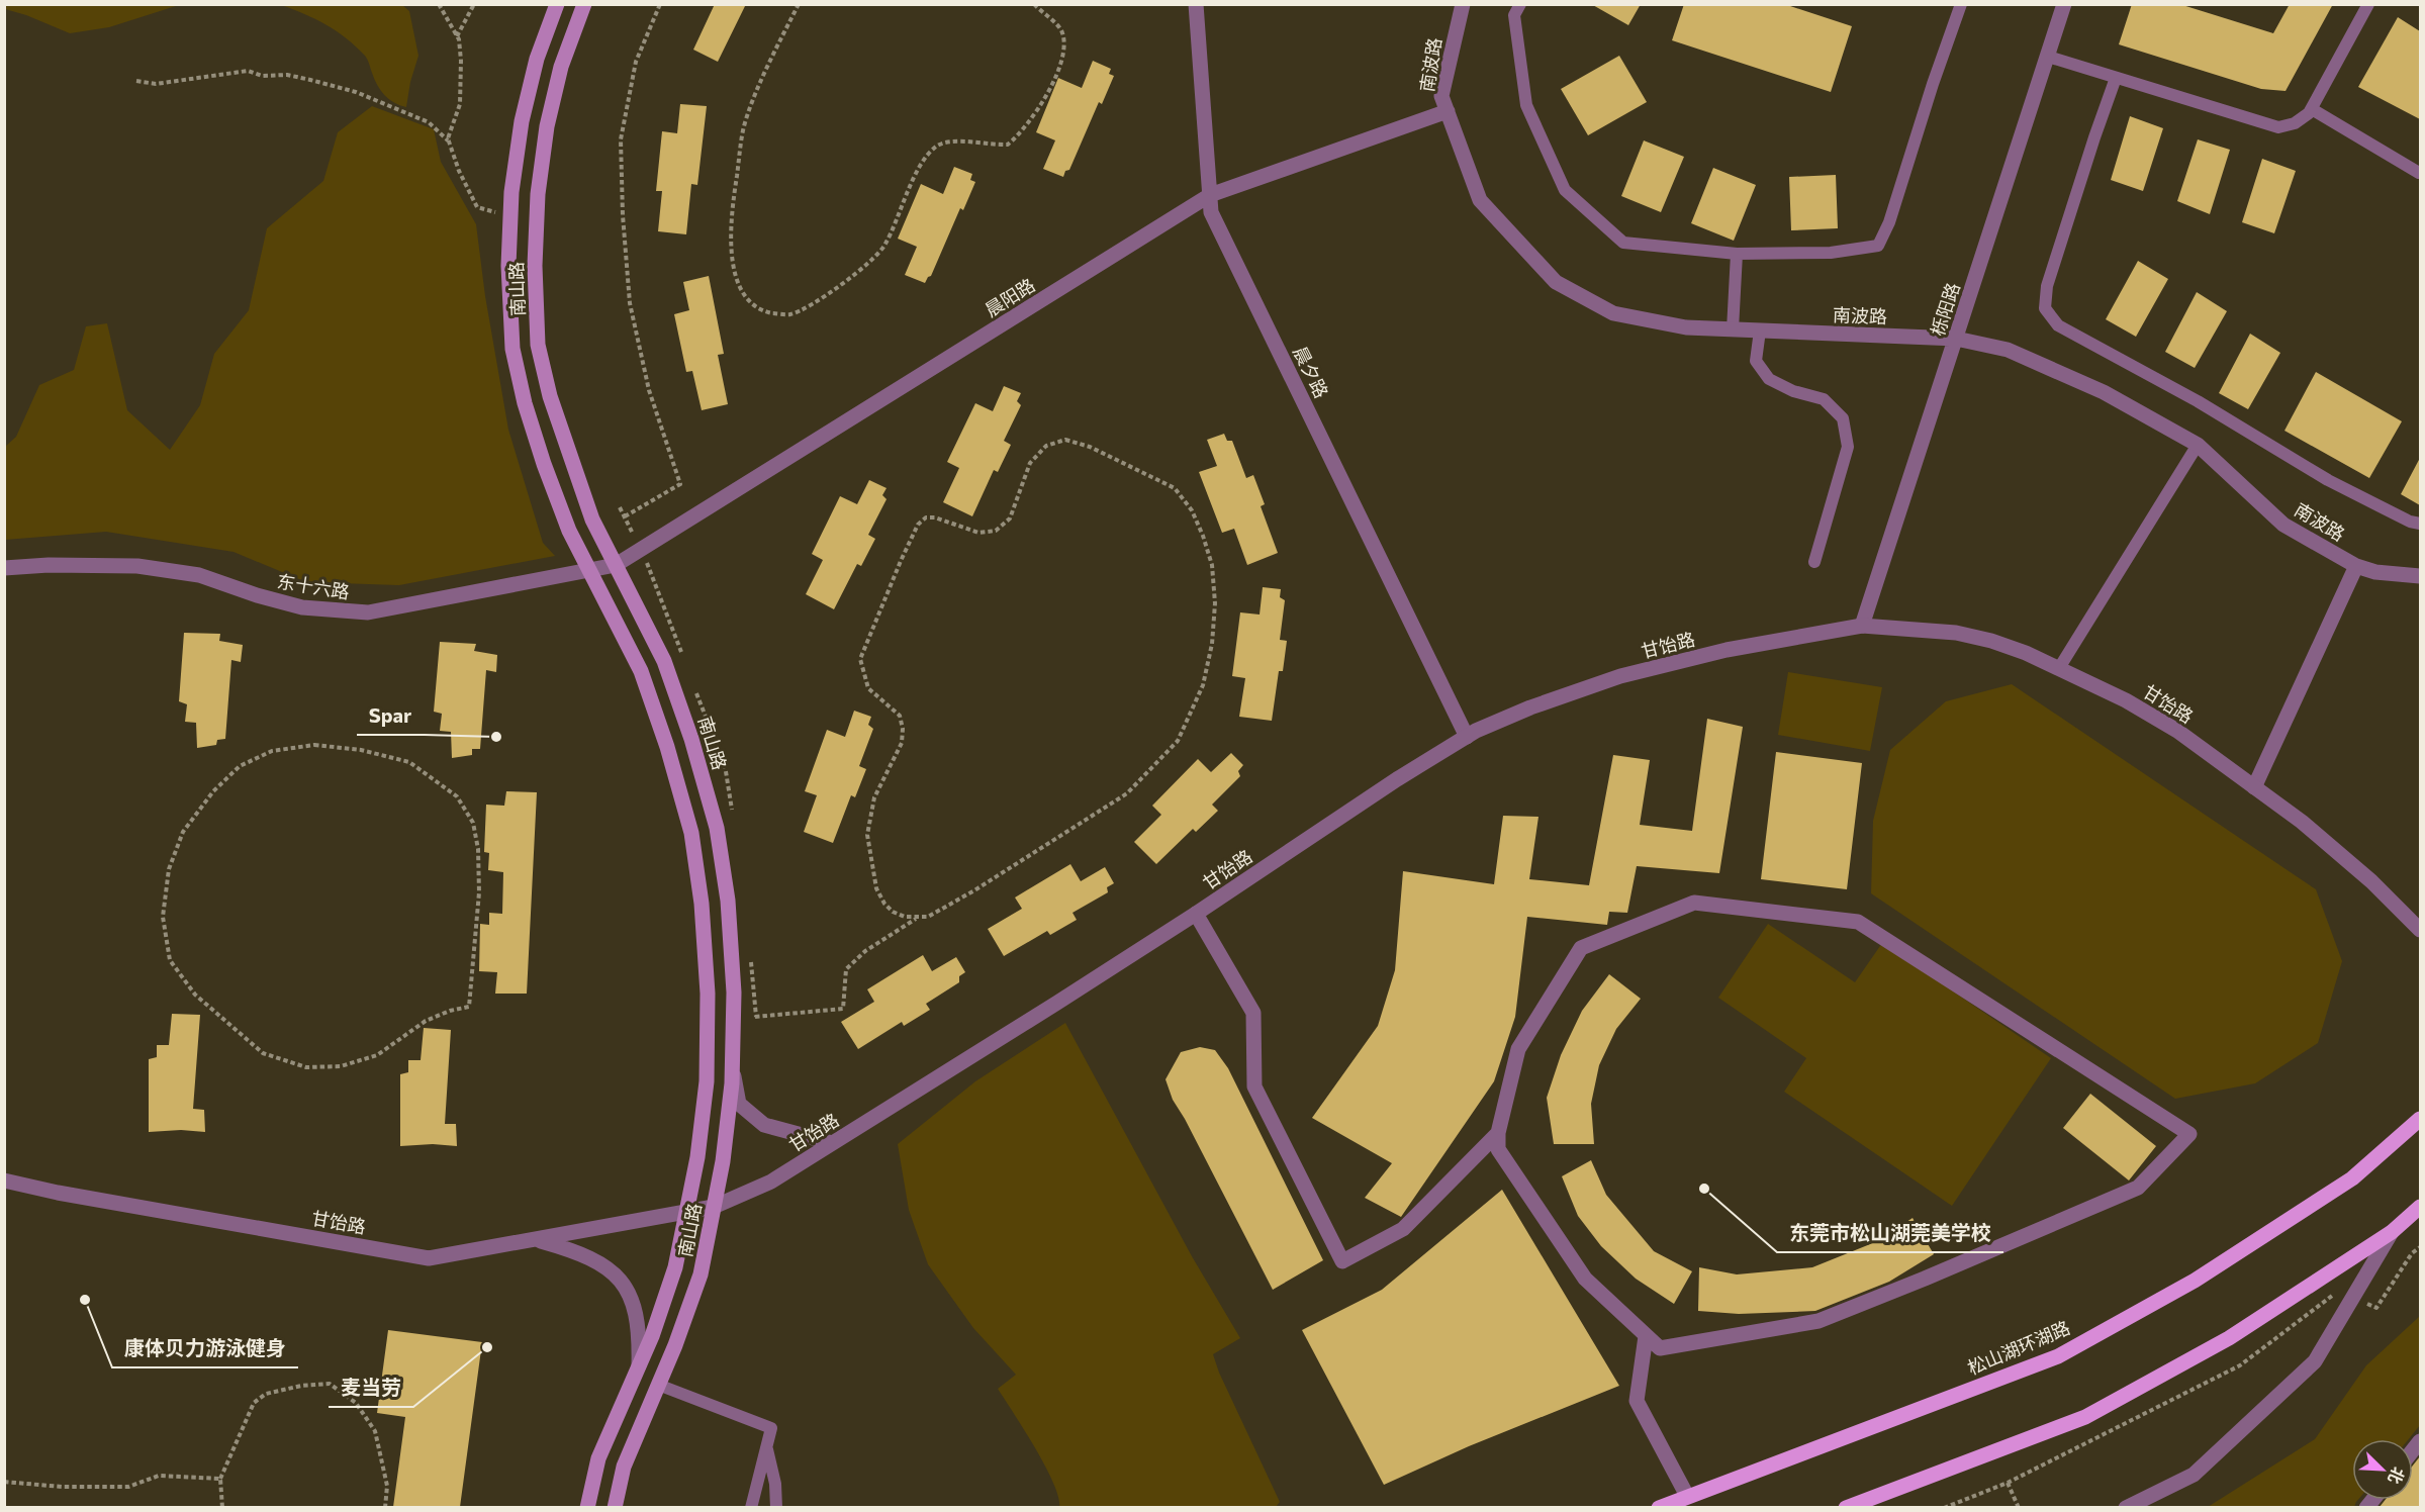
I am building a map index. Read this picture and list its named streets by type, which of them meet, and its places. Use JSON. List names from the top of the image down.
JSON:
{
  "streets": {
    "main road": ["南山路", "松山湖环湖路"],
    "street": [
      "南波路",
      "晨阳路",
      "栎阳路",
      "晨夕路",
      "东十六路",
      "甘饴路"
    ]
  },
  "crossings": [
    ["南波路", "晨阳路"],
    ["南波路", "栎阳路"],
    ["南山路", "晨阳路"],
    ["南山路", "东十六路"],
    ["南山路", "甘饴路"],
    ["晨阳路", "晨夕路"],
    ["晨阳路", "东十六路"],
    ["栎阳路", "甘饴路"],
    ["晨夕路", "甘饴路"]
  ],
  "places": [
    "Spar",
    "东莞市松山湖莞美学校",
    "康体贝力游泳健身",
    "麦当劳"
  ],
  "north": "bottom right"
}
